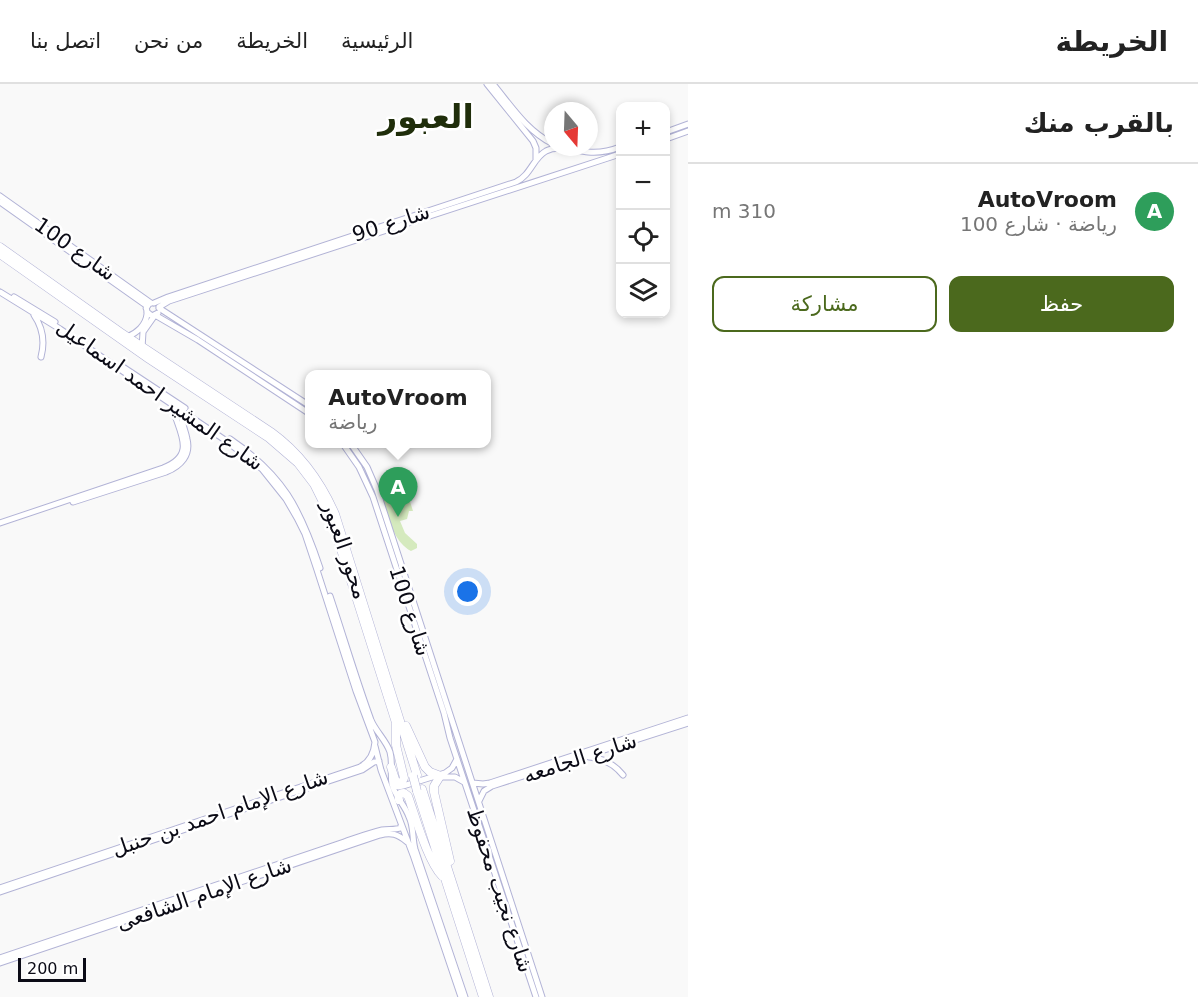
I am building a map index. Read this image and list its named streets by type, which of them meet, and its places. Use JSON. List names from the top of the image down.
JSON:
{
  "streets": {
    "highway": ["محور العبور"],
    "street": [
      "شارع 90",
      "شارع 100",
      "شارع المشير احمد اسماعيل",
      "شارع الجامعه",
      "شارع الإمام احمد بن حنبل",
      "شارع نجيب محفوظ",
      "شارع الإمام الشافعى"
    ]
  },
  "crossings": [
    ["شارع 90", "شارع 100"],
    ["شارع 100", "شارع الجامعه"],
    ["شارع 100", "شارع نجيب محفوظ"],
    ["شارع الجامعه", "شارع نجيب محفوظ"]
  ],
  "districts": ["العبور"],
  "scale_bar": "200 m",
  "north": "bottom",
  "page": {
    "header": "الخريطة",
    "nav": [
      "الرئيسية",
      "الخريطة",
      "من نحن",
      "اتصل بنا"
    ],
    "heading": "بالقرب منك",
    "map_buttons": ["+", "−"],
    "list": [
      {
        "mark": "A",
        "name": "AutoVroom",
        "note": "رياضة · شارع 100",
        "value": "310 m"
      }
    ],
    "buttons": ["حفظ", "مشاركة"],
    "popup": ["AutoVroom", "رياضة"],
    "pins": "A",
    "scale": "200 m"
  }
}
